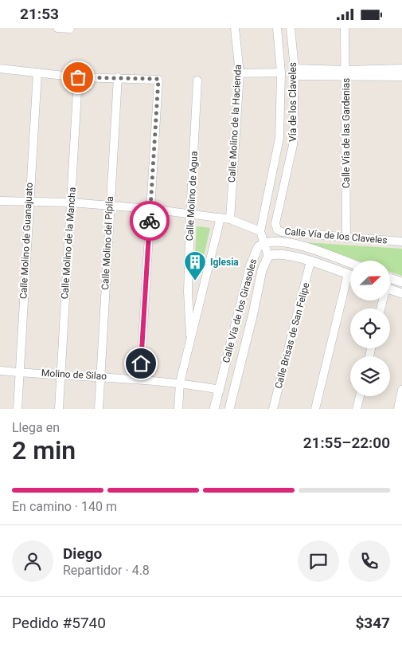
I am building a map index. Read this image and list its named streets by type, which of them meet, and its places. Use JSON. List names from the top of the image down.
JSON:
{
  "streets": {
    "street": [
      "Vía de los Claveles",
      "Calle Molino de la Hacienda",
      "Calle Vía de las Gardenias",
      "Calle Molino de Agua",
      "Calle Vía de los Claveles",
      "Calle Molino de Guanajuato",
      "Calle Molino de la Mancha",
      "Calle Molino del Pípila",
      "Calle Vía de los Girasoles",
      "Calle Brisas de San Felipe",
      "Molino de Silao"
    ]
  },
  "crossings": [
    ["Vía de los Claveles", "Calle Vía de los Claveles"],
    ["Calle Vía de las Gardenias", "Calle Vía de los Claveles"],
    ["Calle Molino de Agua", "Molino de Silao"],
    ["Calle Molino de Guanajuato", "Molino de Silao"],
    ["Calle Molino de la Mancha", "Molino de Silao"],
    ["Calle Molino del Pípila", "Molino de Silao"],
    ["Calle Vía de los Girasoles", "Molino de Silao"]
  ],
  "places": {
    "building": ["Iglesia"]
  },
  "north": "top right",
  "page": {
    "status": "21:53",
    "heading": ["2 min", "Llega en", "21:55–22:00"],
    "panel": [
      "Diego",
      "Repartidor · 4.8",
      "Pedido #5740",
      "$347"
    ],
    "bar": "En camino · 140 m"
  }
}
